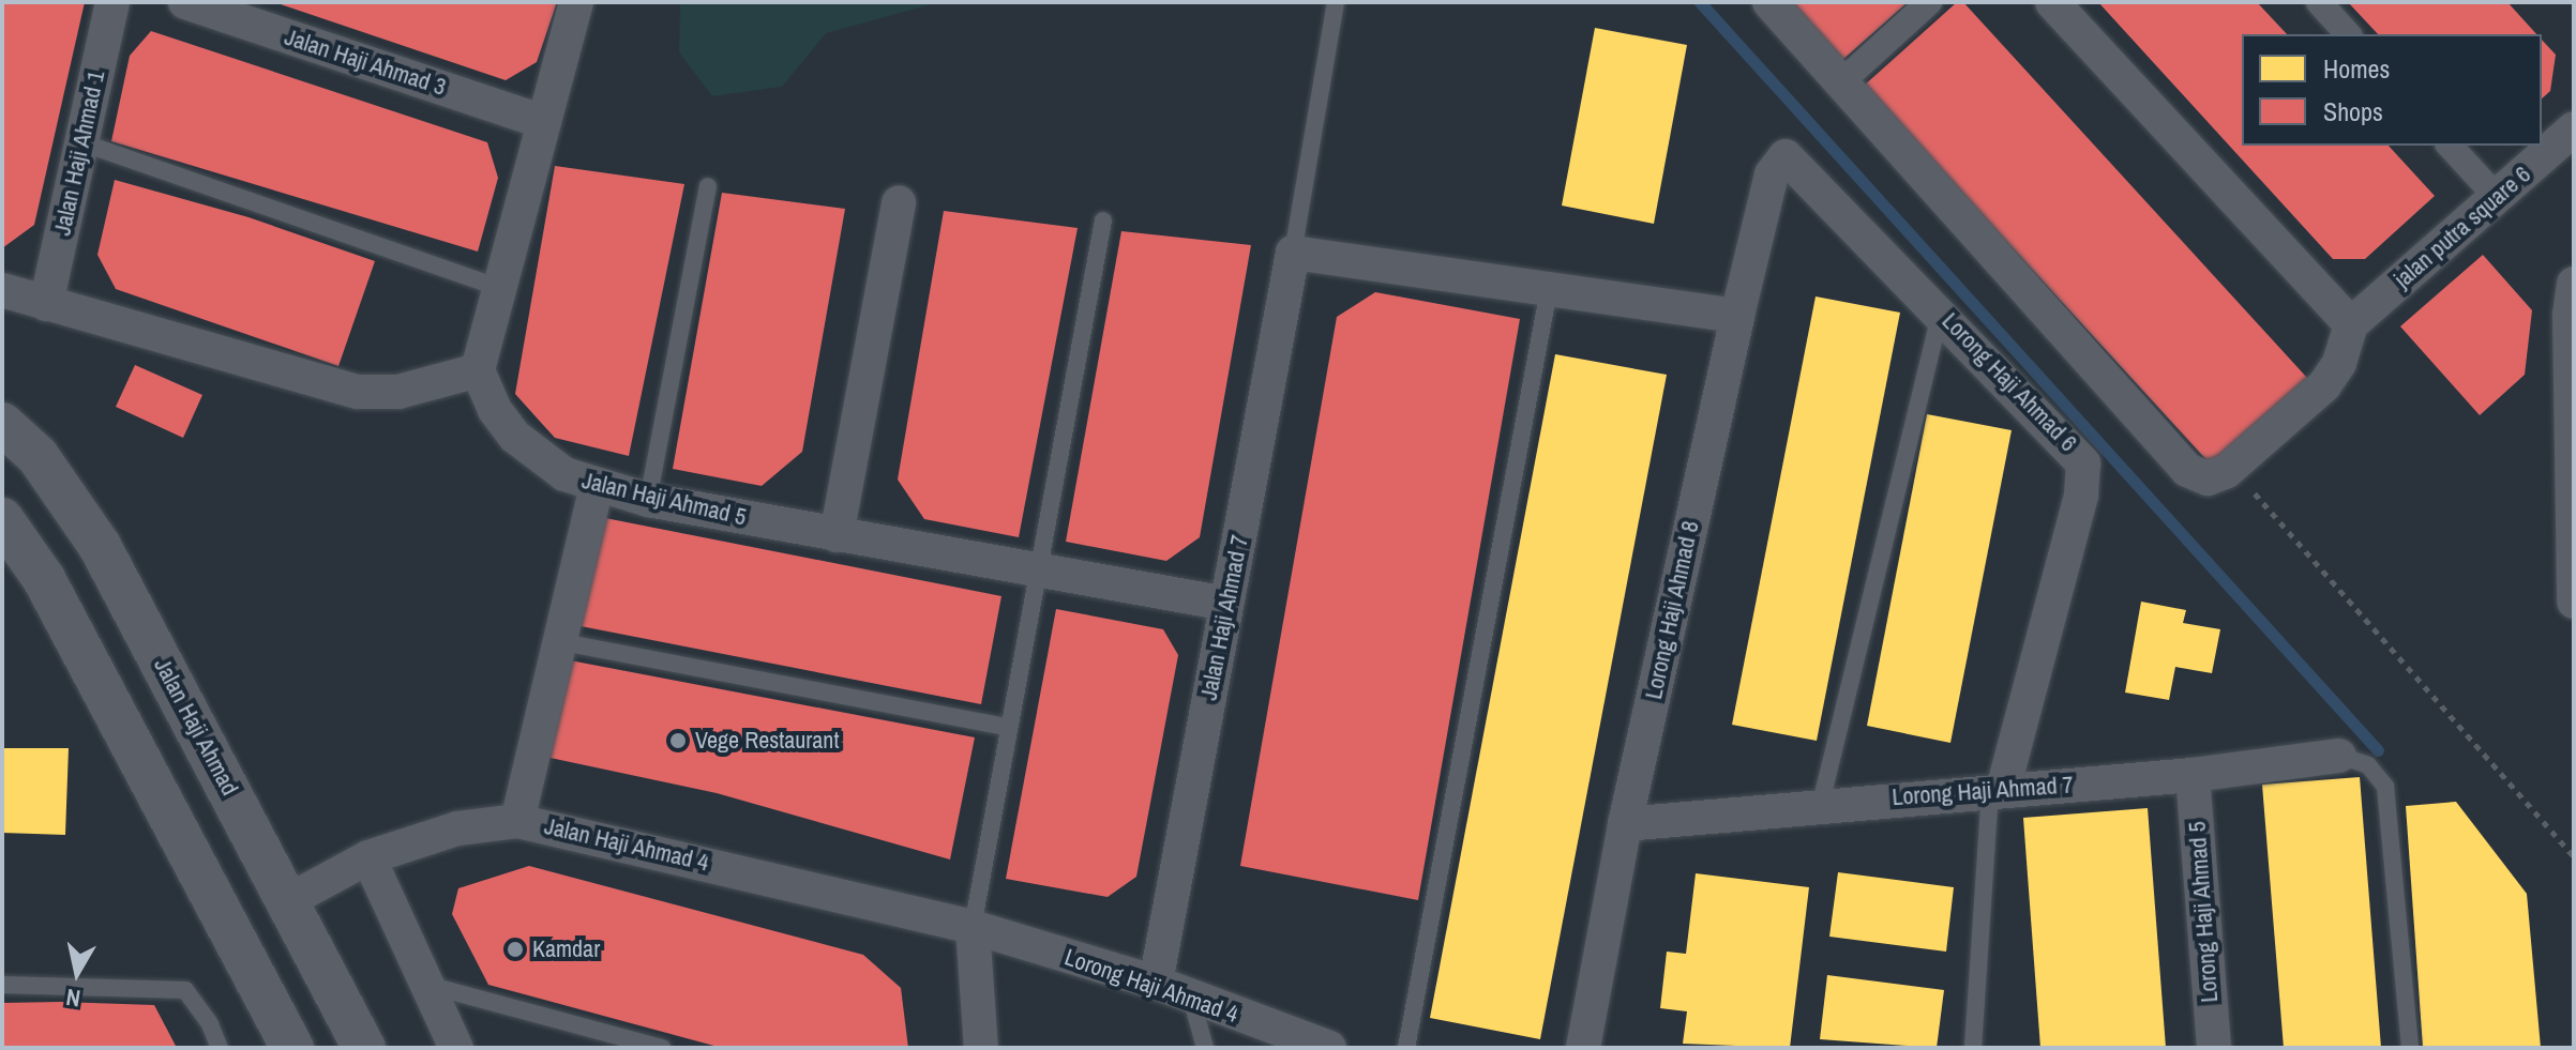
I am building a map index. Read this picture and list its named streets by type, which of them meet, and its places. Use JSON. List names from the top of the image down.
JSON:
{
  "streets": {
    "street": [
      "Jalan Haji Ahmad 3",
      "Jalan Haji Ahmad 1",
      "jalan putra square 6",
      "Lorong Haji Ahmad 6",
      "Jalan Haji Ahmad 5",
      "Lorong Haji Ahmad 8",
      "Jalan Haji Ahmad 7",
      "Jalan Haji Ahmad",
      "Lorong Haji Ahmad 7",
      "Jalan Haji Ahmad 4",
      "Lorong Haji Ahmad 5",
      "Lorong Haji Ahmad 4"
    ]
  },
  "crossings": [
    ["Lorong Haji Ahmad 6", "Lorong Haji Ahmad 8"],
    ["Lorong Haji Ahmad 6", "Lorong Haji Ahmad 7"],
    ["Jalan Haji Ahmad 5", "Jalan Haji Ahmad 7"],
    ["Lorong Haji Ahmad 8", "Lorong Haji Ahmad 7"],
    ["Jalan Haji Ahmad 7", "Lorong Haji Ahmad 4"],
    ["Jalan Haji Ahmad", "Jalan Haji Ahmad 4"],
    ["Lorong Haji Ahmad 7", "Lorong Haji Ahmad 5"],
    ["Jalan Haji Ahmad 4", "Lorong Haji Ahmad 4"]
  ],
  "places": ["Vege Restaurant", "Kamdar"],
  "legend": ["Homes", "Shops"],
  "north": "bottom"
}
